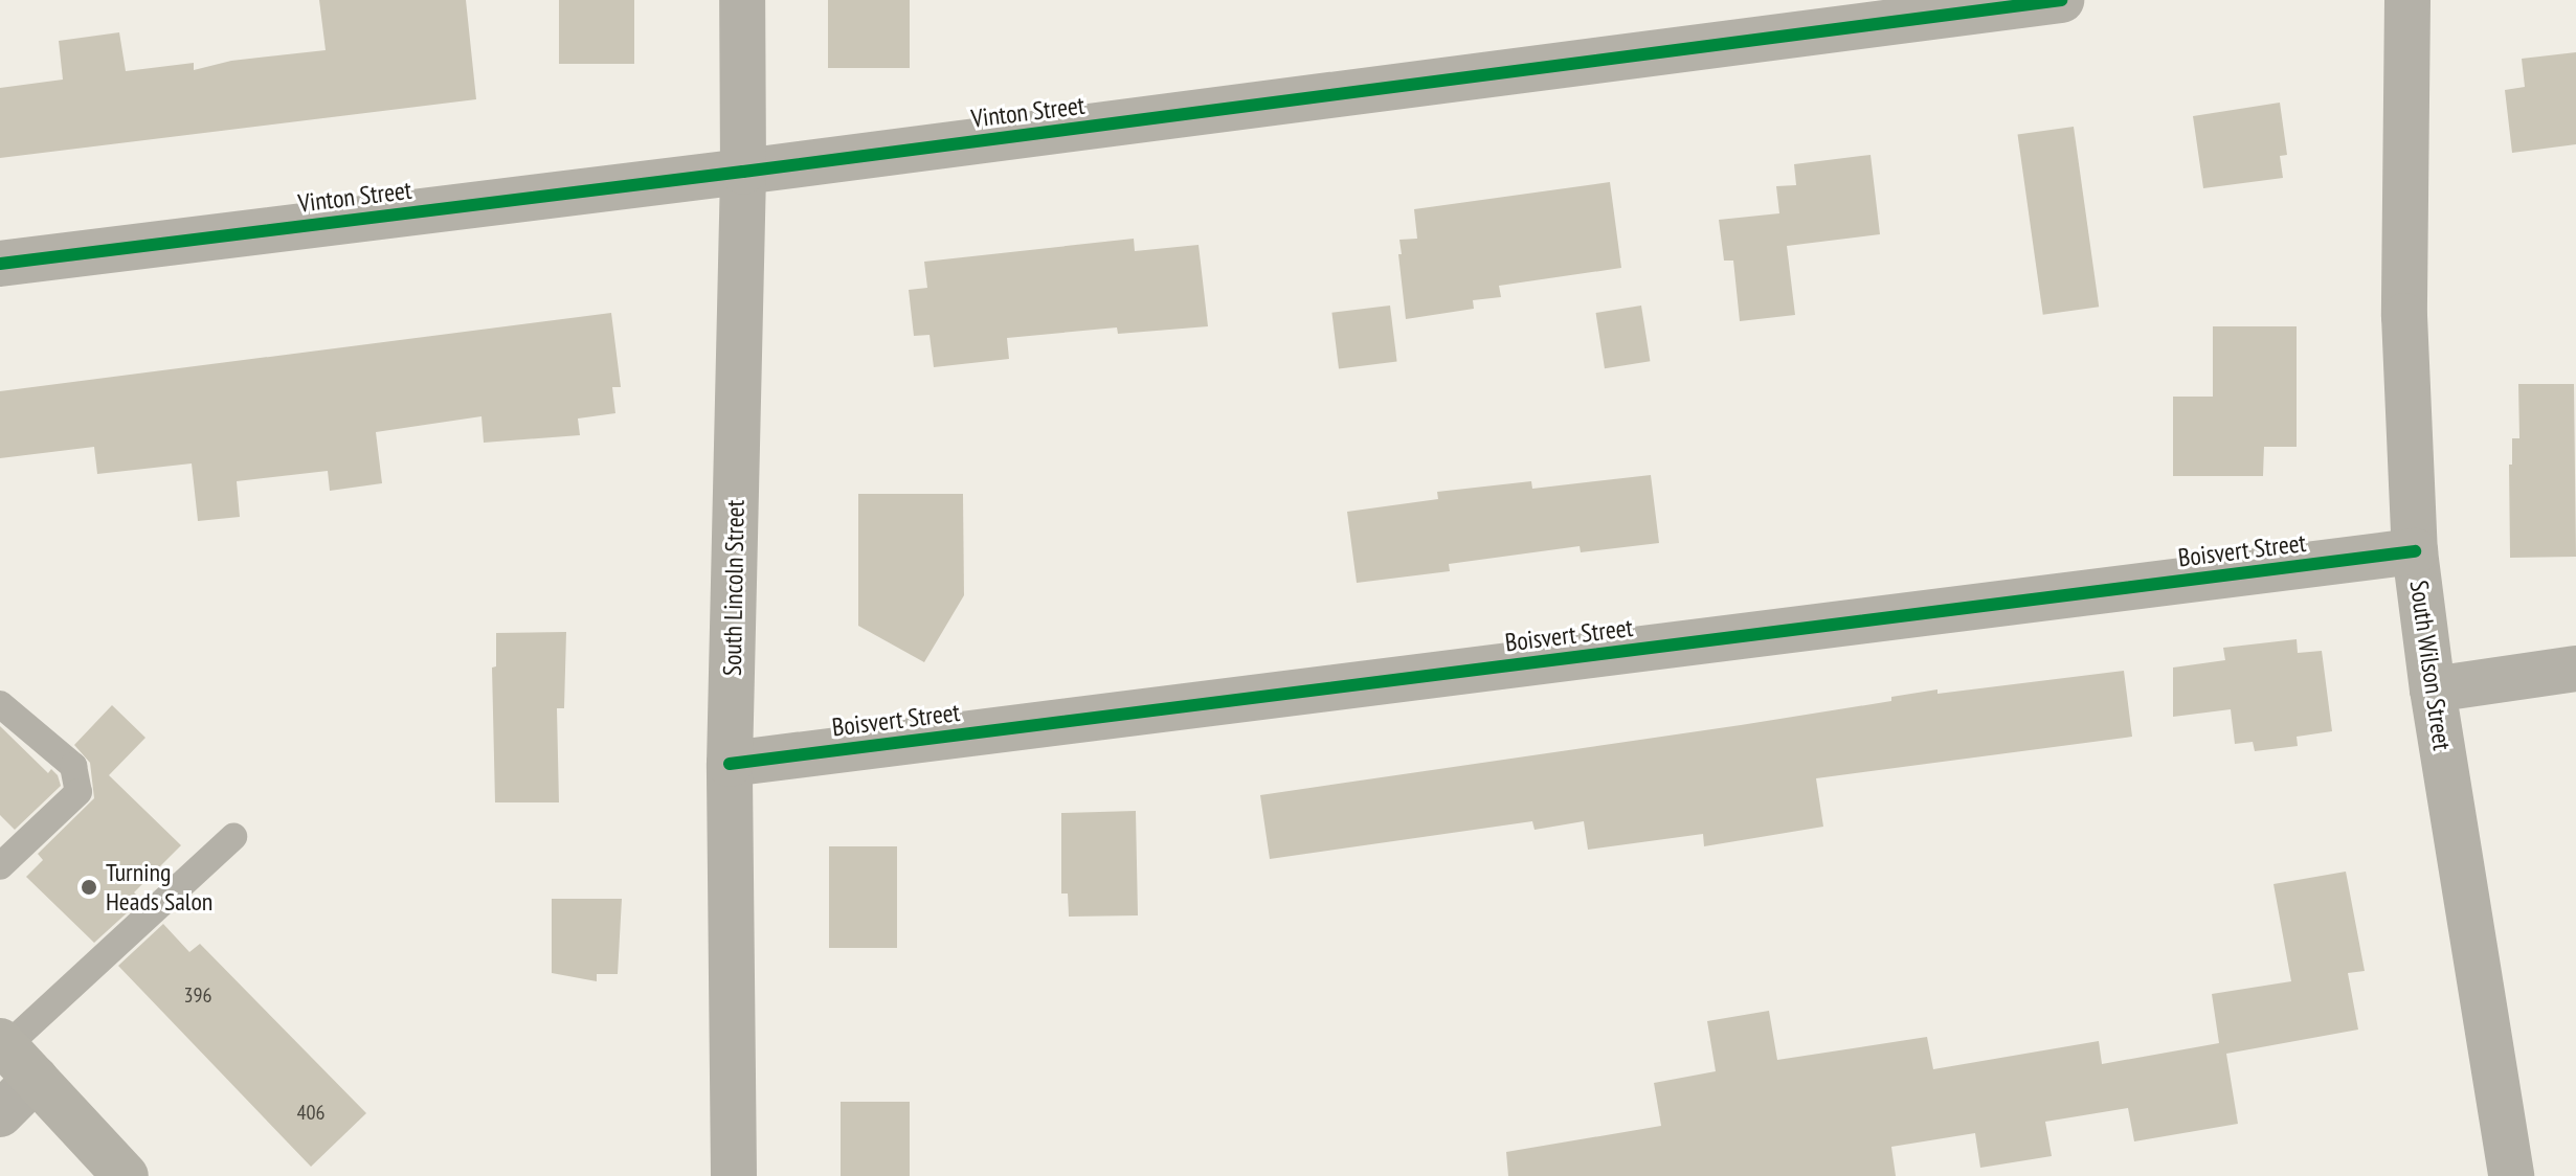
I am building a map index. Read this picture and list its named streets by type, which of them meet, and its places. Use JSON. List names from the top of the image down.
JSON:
{
  "streets": {
    "street": [
      "Vinton Street",
      "Boisvert Street",
      "South Lincoln Street",
      "South Wilson Street"
    ]
  },
  "crossings": [
    ["Vinton Street", "South Lincoln Street"],
    ["Boisvert Street", "South Lincoln Street"],
    ["Boisvert Street", "South Wilson Street"]
  ],
  "places": ["Turning Heads Salon"],
  "house_numbers": ["396", "406"]
}
